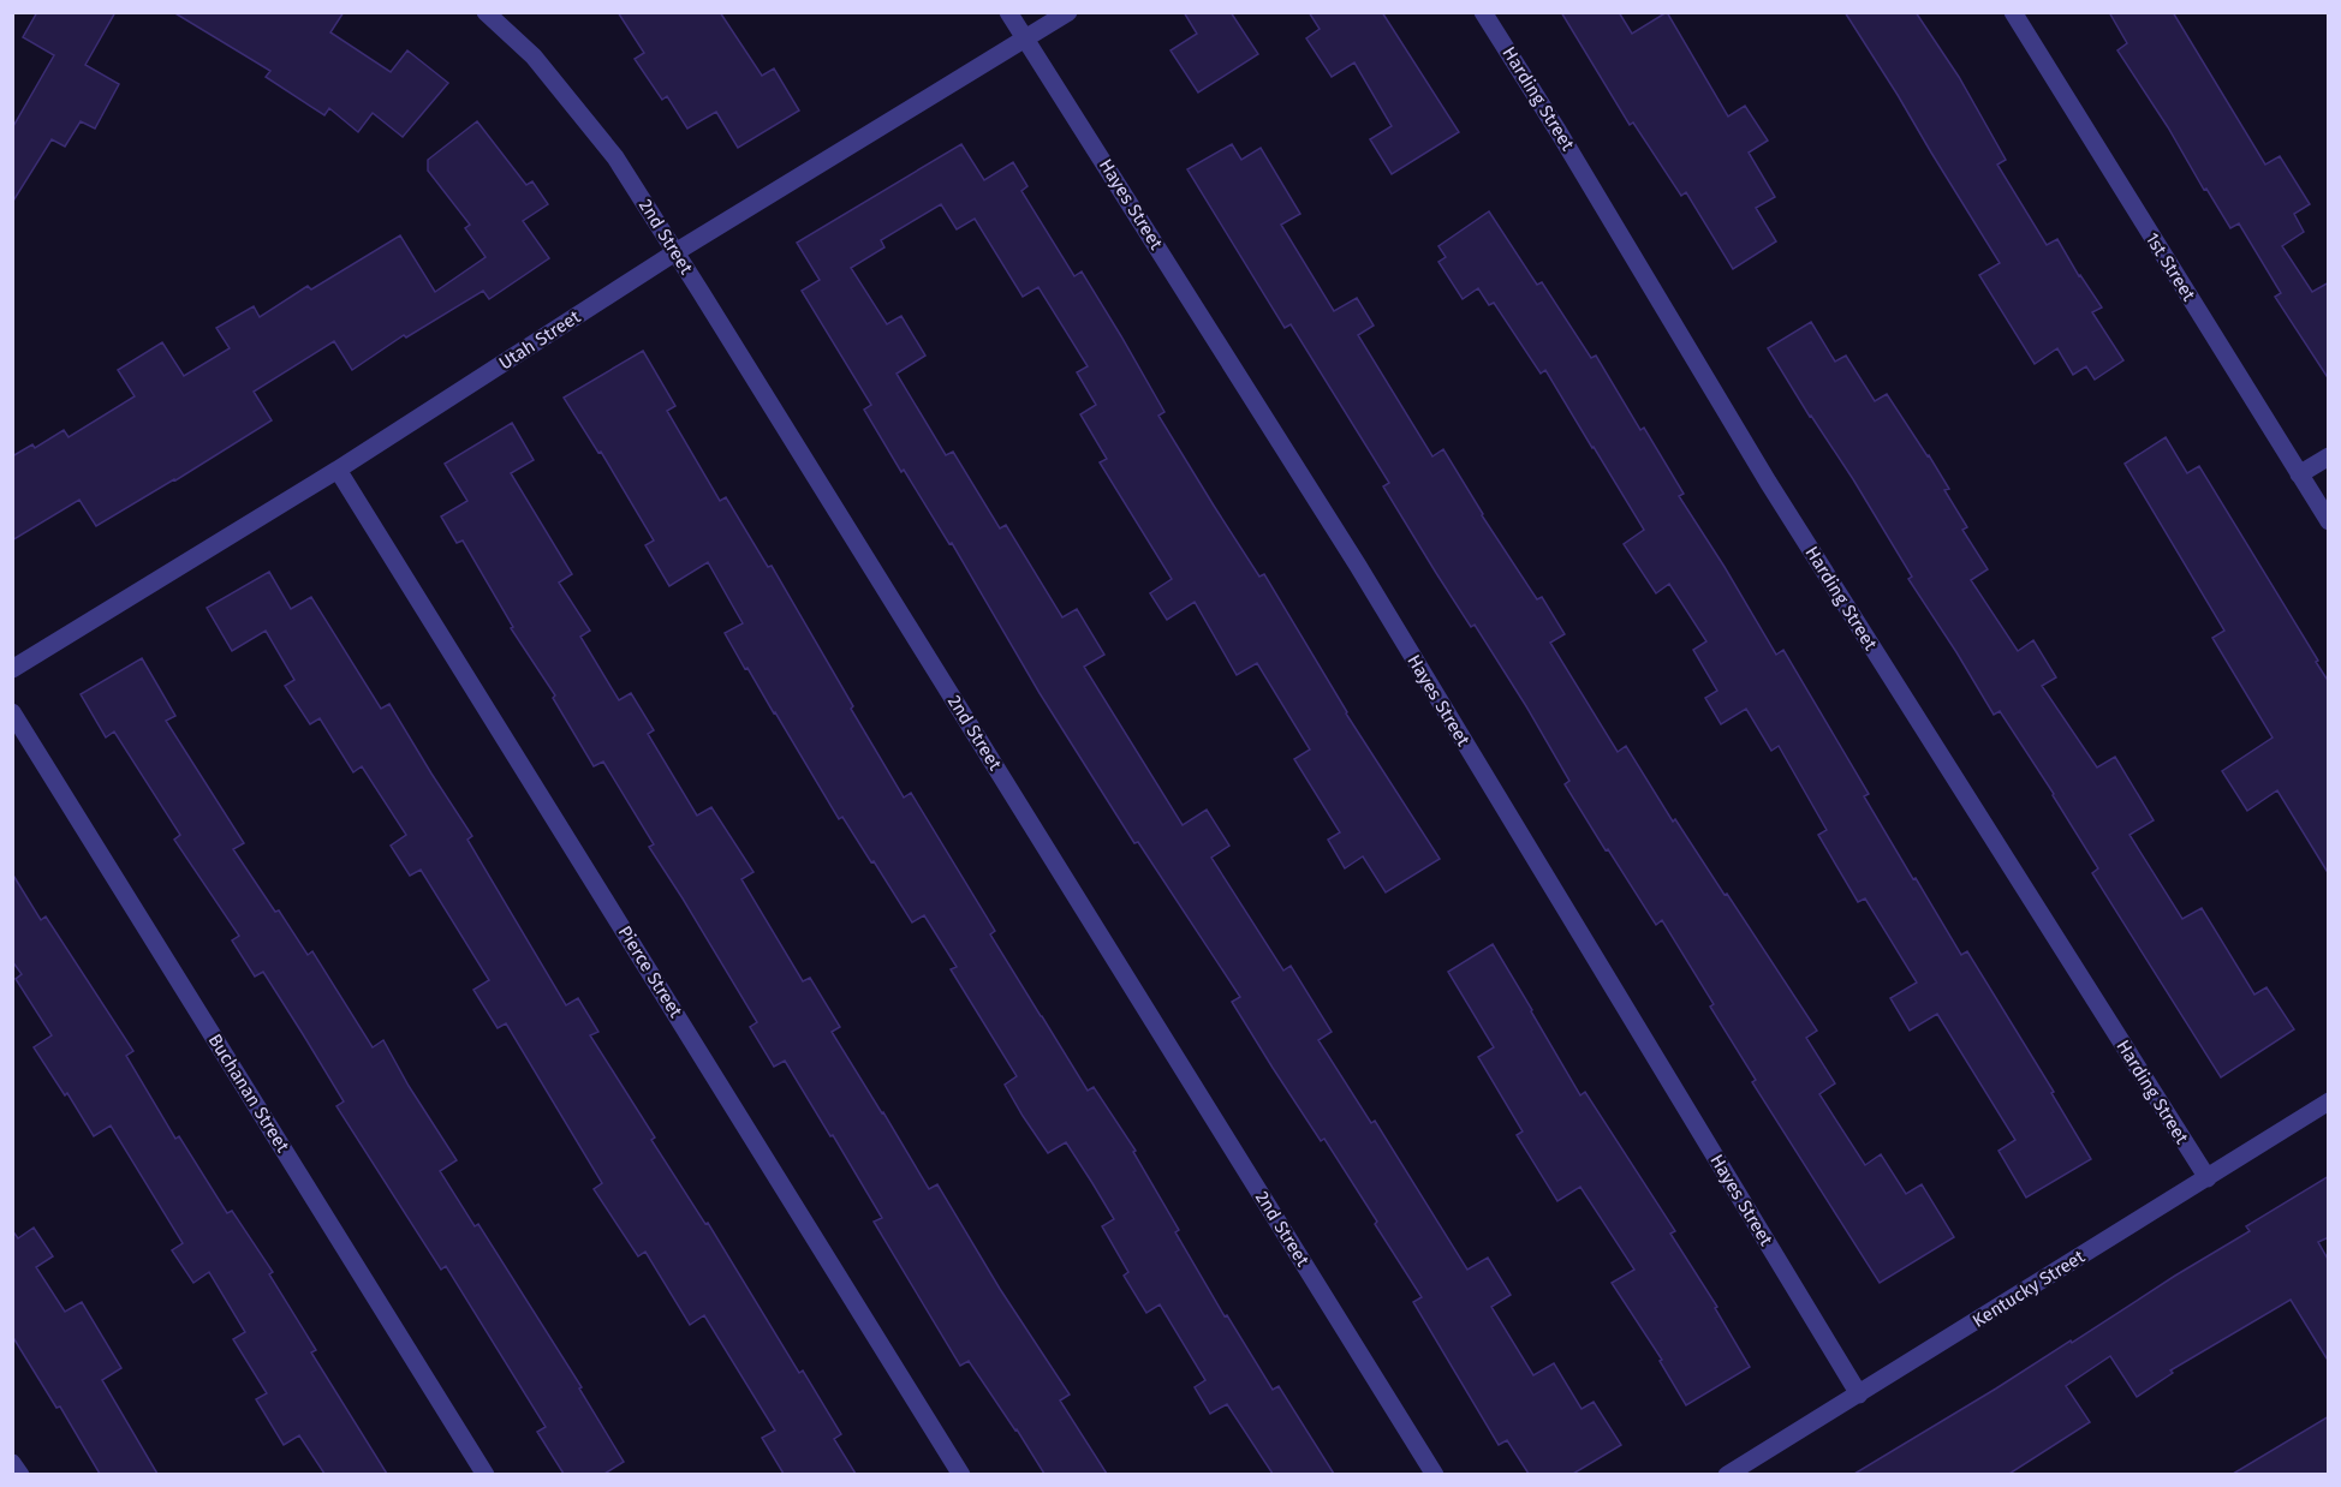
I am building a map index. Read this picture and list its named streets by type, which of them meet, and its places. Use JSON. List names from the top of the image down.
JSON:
{
  "streets": {
    "street": [
      "Harding Street",
      "Hayes Street",
      "2nd Street",
      "1st Street",
      "Utah Street",
      "Pierce Street",
      "Buchanan Street",
      "Kentucky Street"
    ]
  },
  "crossings": [
    ["Harding Street", "Kentucky Street"],
    ["Hayes Street", "Utah Street"],
    ["Hayes Street", "Kentucky Street"],
    ["2nd Street", "Utah Street"],
    ["Utah Street", "Pierce Street"]
  ]
}
